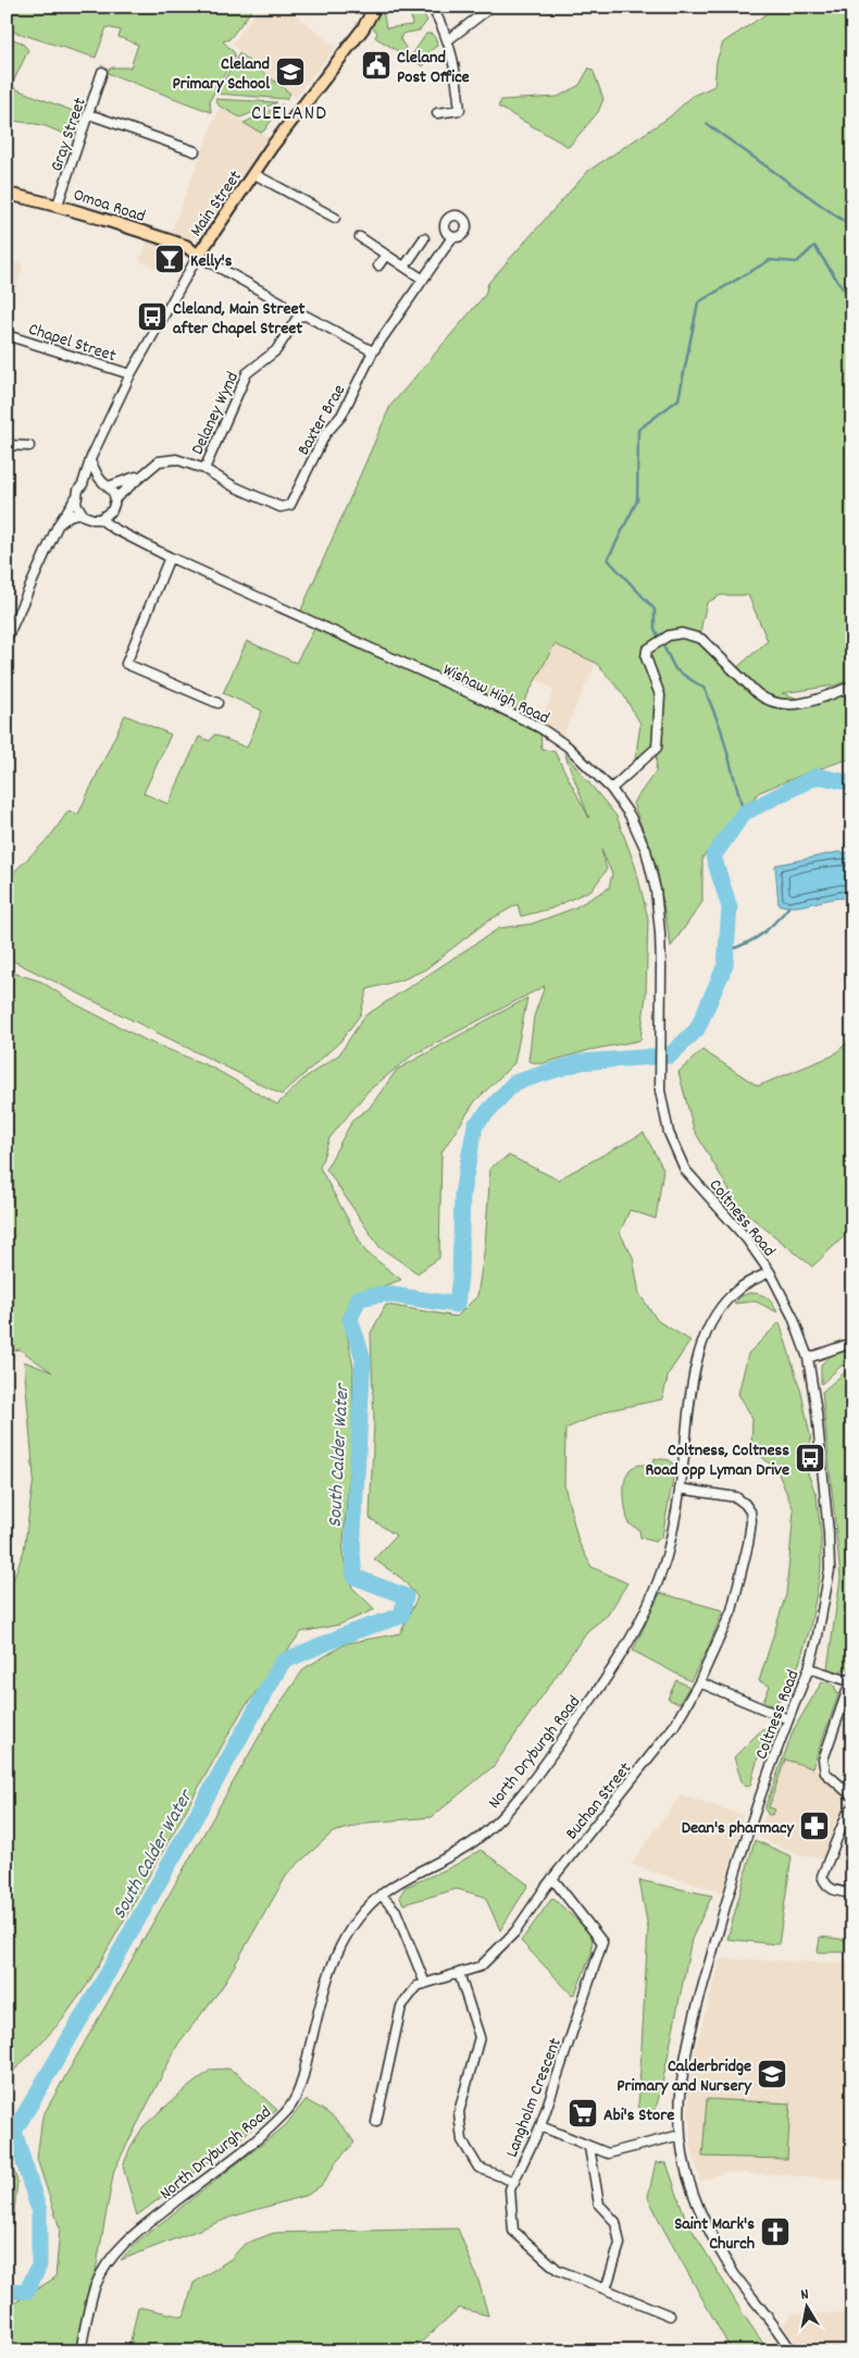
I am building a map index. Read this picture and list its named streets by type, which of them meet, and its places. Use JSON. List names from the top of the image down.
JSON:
{
  "streets": {
    "main road": ["Main Street", "Omoa Road"],
    "street": [
      "Gray Street",
      "Chapel Street",
      "Delaney Wynd",
      "Baxter Brae",
      "Wishaw High Road",
      "Coltness Road",
      "North Dryburgh Road",
      "Buchan Street",
      "Langholm Crescent"
    ]
  },
  "crossings": [
    ["Gray Street", "Omoa Road"],
    ["Main Street", "Omoa Road"],
    ["Main Street", "Chapel Street"],
    ["Main Street", "Baxter Brae"],
    ["Main Street", "Wishaw High Road"],
    ["Delaney Wynd", "Baxter Brae"],
    ["Baxter Brae", "Wishaw High Road"],
    ["Wishaw High Road", "Coltness Road"],
    ["Coltness Road", "North Dryburgh Road"],
    ["North Dryburgh Road", "Buchan Street"],
    ["Buchan Street", "Langholm Crescent"]
  ],
  "districts": ["CLELAND"],
  "water": ["South Calder Water"],
  "places": {
    "public building": ["Cleland Post Office"],
    "school or university": ["Cleland Primary School", "Calderbridge Primary and Nursery"],
    "bar": ["Kelly's"],
    "bus stop": ["Cleland, Main Street after Chapel Street", "Coltness, Coltness Road opp Lyman Drive"],
    "pharmacy": ["Dean's pharmacy"],
    "supermarket": ["Abi's Store"],
    "church": ["Saint Mark's Church"]
  },
  "north": "top"
}
